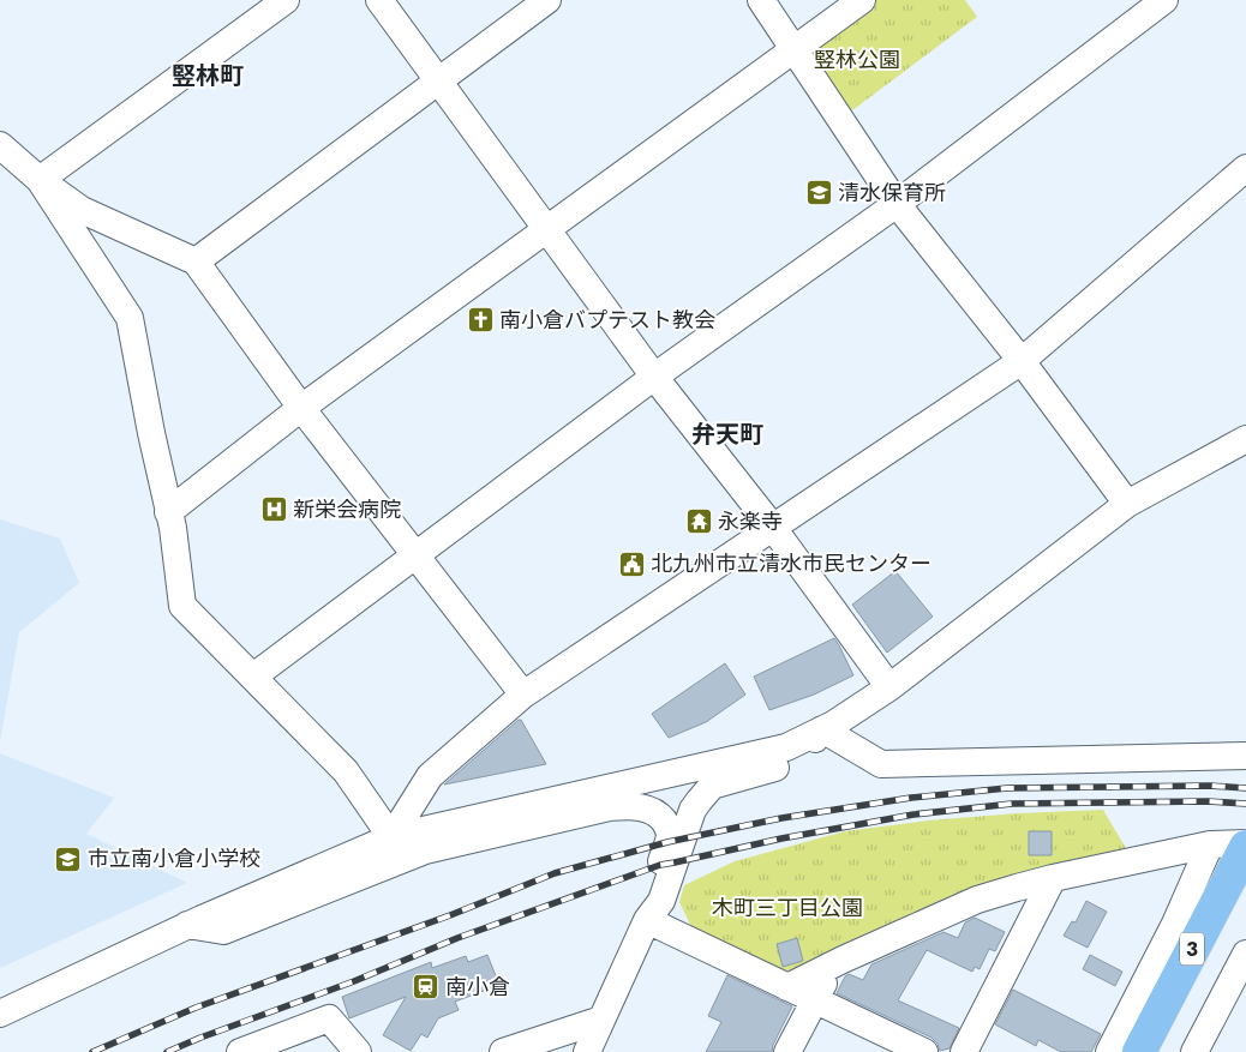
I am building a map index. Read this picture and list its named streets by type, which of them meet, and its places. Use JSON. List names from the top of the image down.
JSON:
{
  "streets": {
    "highway": ["3"]
  },
  "districts": ["竪林町", "弁天町"],
  "parks": ["竪林公園", "木町三丁目公園"],
  "places": {
    "school or university": ["清水保育所", "市立南小倉小学校"],
    "church": ["南小倉バプテスト教会"],
    "hospital": ["新栄会病院"],
    "temple": ["永楽寺"],
    "public building": ["北九州市立清水市民センター"],
    "station": ["南小倉"]
  }
}
